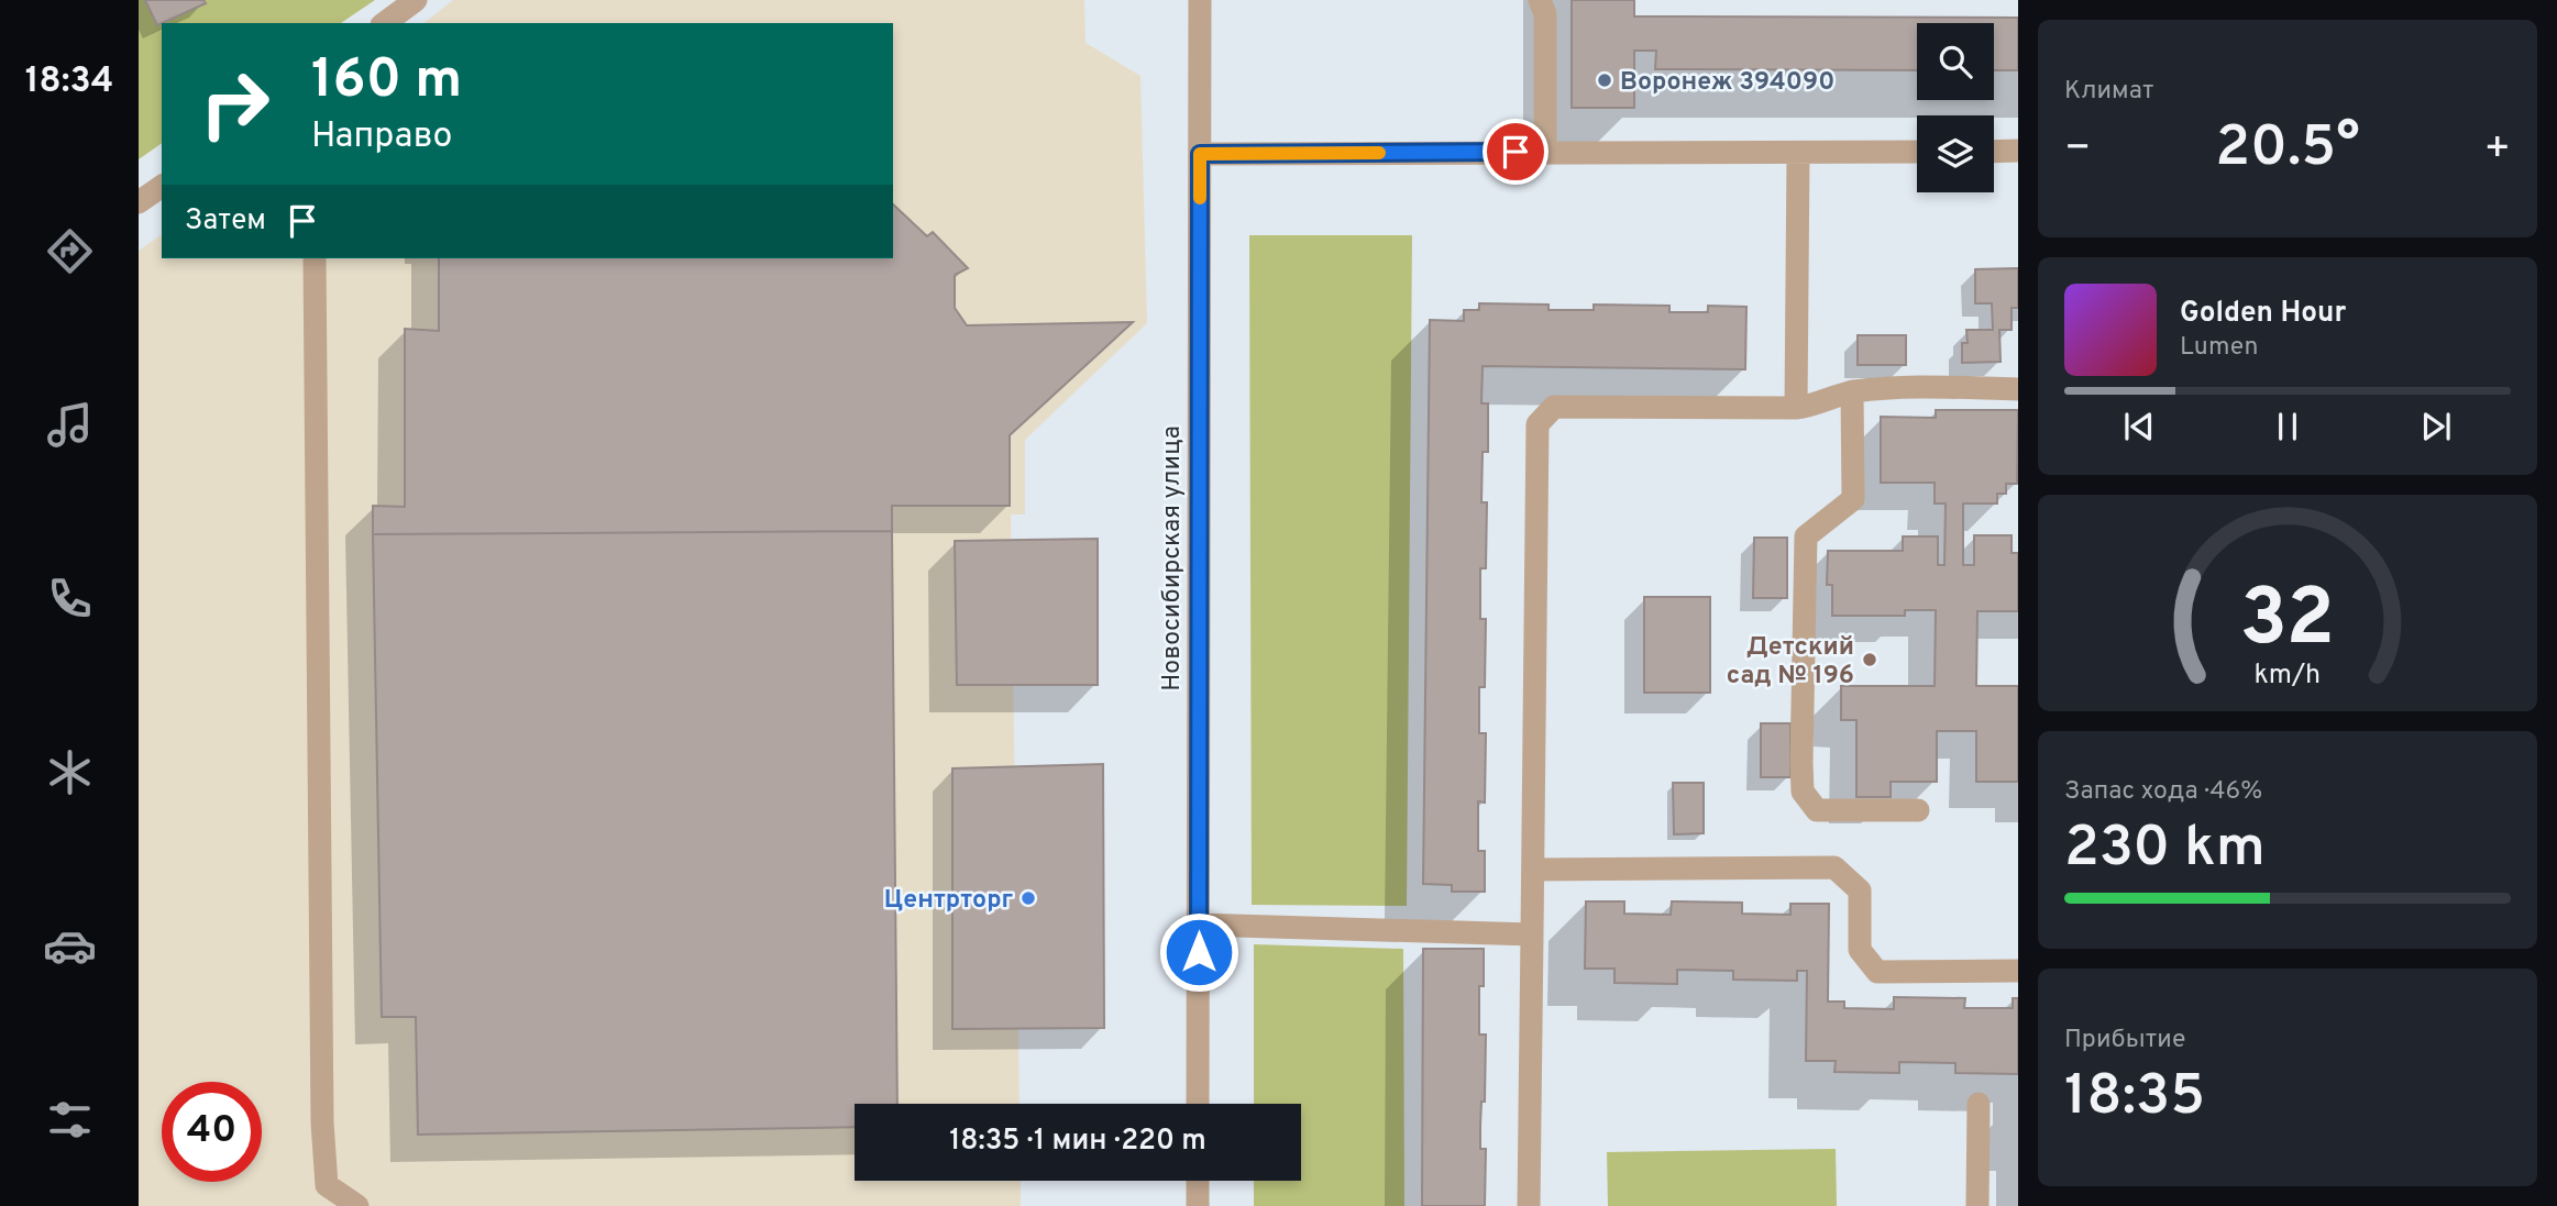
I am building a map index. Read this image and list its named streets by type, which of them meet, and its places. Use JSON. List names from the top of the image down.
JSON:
{
  "streets": {
    "street": ["Новосибирская улица"]
  },
  "places": ["Воронеж 394090", "Детский сад № 196", "Центрторг"],
  "page": {
    "tabs": "18:34",
    "tile": [
      "Климат",
      ["Запас хода · 46%", "230 km"],
      ["Прибытие", "18:35"]
    ],
    "turn": ["160 m", "Направо"],
    "heat": ["−", "20.5°", "+"],
    "then": "Затем",
    "song": ["Golden Hour", "Lumen"],
    "limit": "40",
    "trip": "18:35 · 1 мин · 220 m",
    "gauge": ["32", "km/h"]
  }
}
